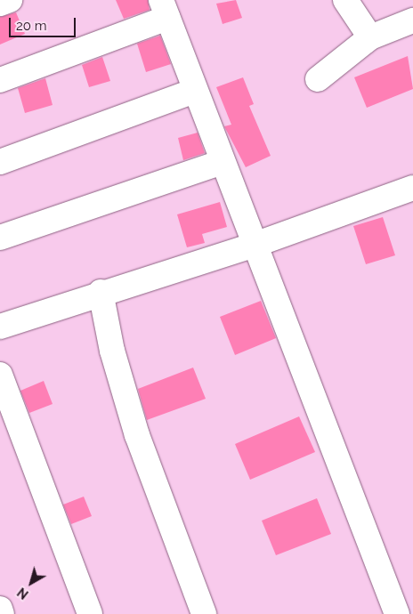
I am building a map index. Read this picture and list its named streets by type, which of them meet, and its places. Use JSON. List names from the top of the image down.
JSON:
{
  "scale_bar": "20 m",
  "north": "bottom left"
}
